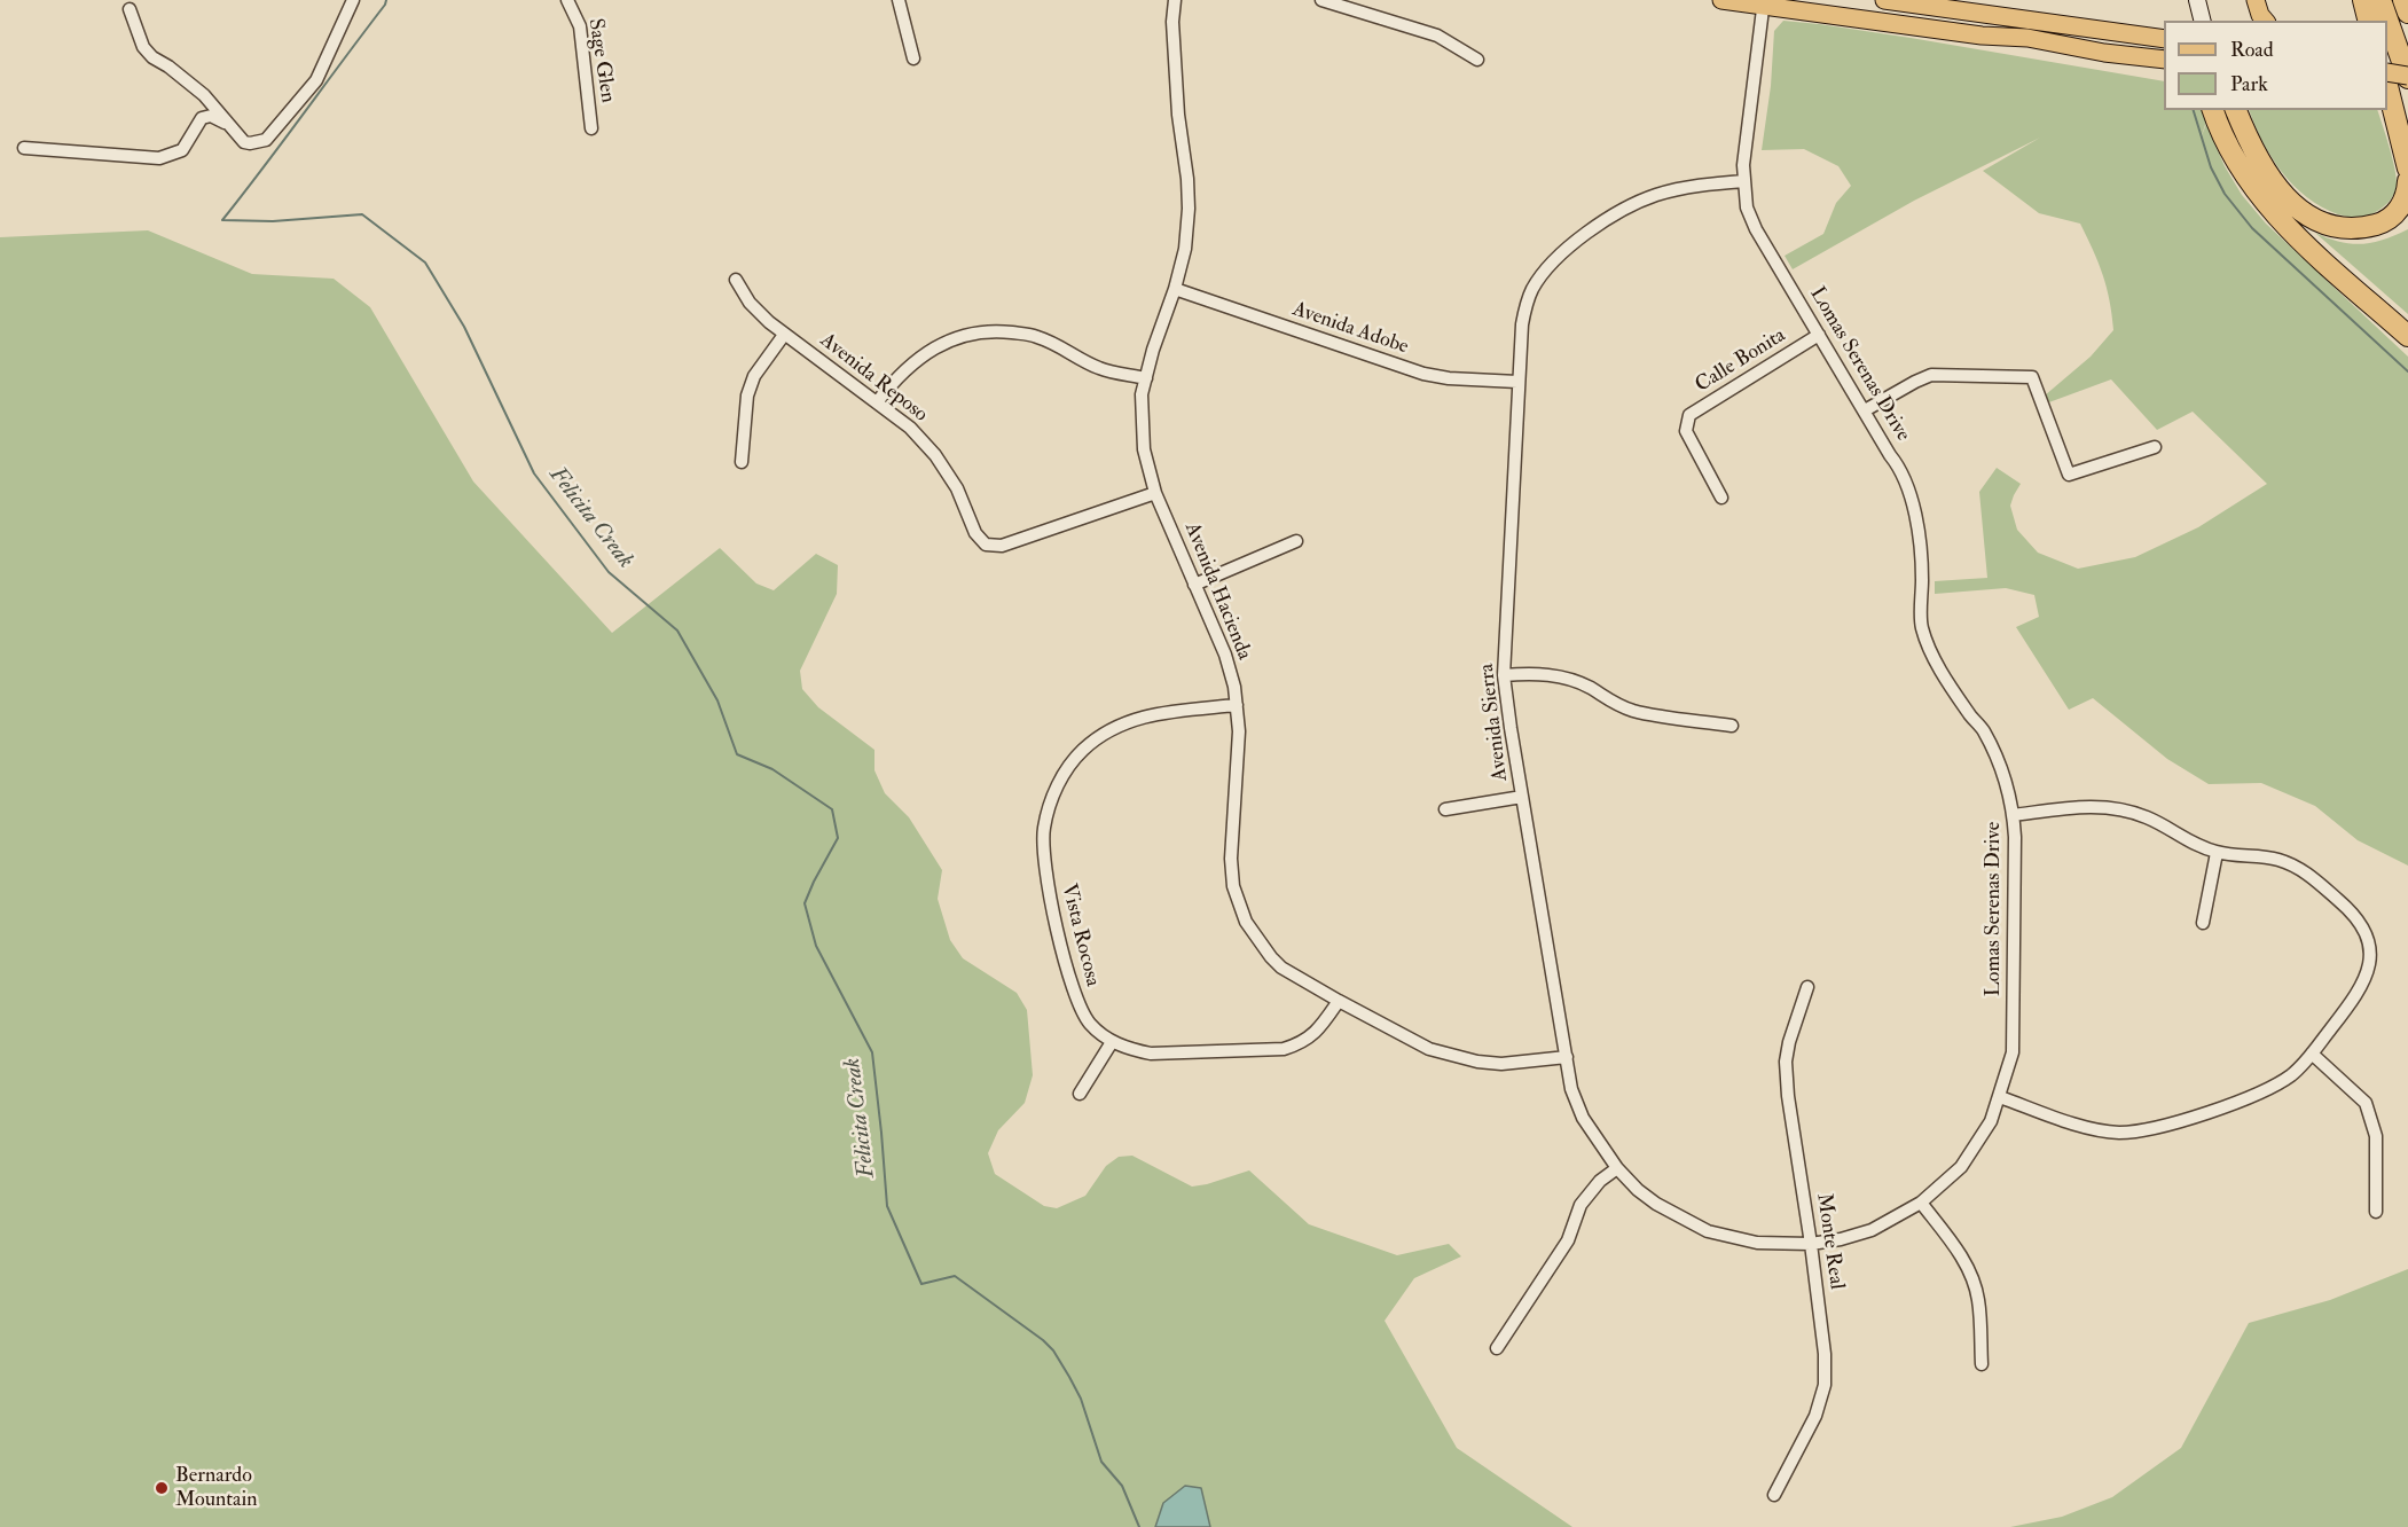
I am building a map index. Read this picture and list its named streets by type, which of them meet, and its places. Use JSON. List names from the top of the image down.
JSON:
{
  "streets": {
    "street": [
      "Sage Glen",
      "Avenida Adobe",
      "Calle Bonita",
      "Lomas Serenas Drive",
      "Avenida Reposo",
      "Avenida Hacienda",
      "Avenida Sierra",
      "Vista Rocosa",
      "Monte Real"
    ]
  },
  "crossings": [
    ["Avenida Adobe", "Avenida Hacienda"],
    ["Avenida Adobe", "Avenida Sierra"],
    ["Calle Bonita", "Lomas Serenas Drive"],
    ["Lomas Serenas Drive", "Avenida Sierra"],
    ["Lomas Serenas Drive", "Monte Real"],
    ["Avenida Reposo", "Avenida Hacienda"],
    ["Avenida Hacienda", "Avenida Sierra"],
    ["Avenida Hacienda", "Vista Rocosa"],
    ["Avenida Sierra", "Monte Real"]
  ],
  "water": ["Felicita Creak"],
  "places": ["Bernardo Mountain"],
  "legend": ["Road", "Park"]
}
